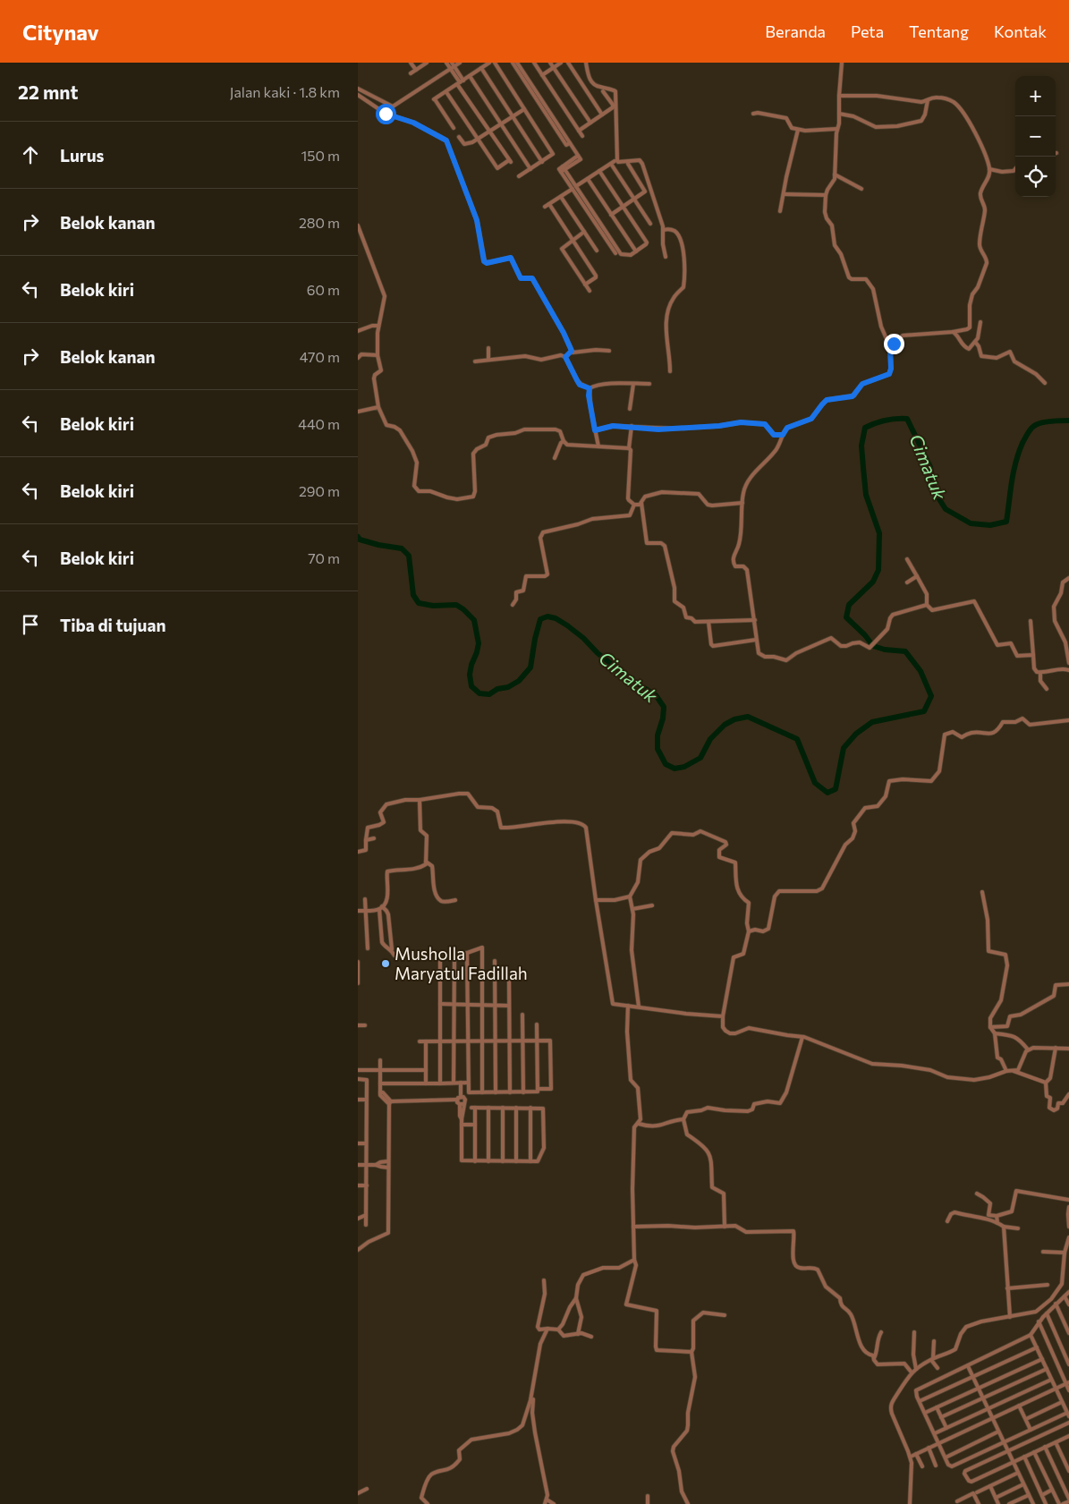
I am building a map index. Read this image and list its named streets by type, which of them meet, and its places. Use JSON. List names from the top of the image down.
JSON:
{
  "water": ["Cimatuk"],
  "places": ["Musholla Maryatul Fadillah"],
  "page": {
    "header": "Citynav",
    "nav": [
      "Beranda",
      "Peta",
      "Tentang",
      "Kontak"
    ],
    "heading": ["22 mnt", "Jalan kaki · 1.8 km"],
    "map_buttons": ["+", "−"],
    "list": [
      ["Lurus", "150 m"],
      ["Belok kanan", "280 m"],
      ["Belok kiri", "60 m"],
      ["Belok kanan", "470 m"],
      ["Belok kiri", "440 m"],
      ["Belok kiri", "290 m"],
      ["Belok kiri", "70 m"],
      "Tiba di tujuan"
    ]
  }
}
